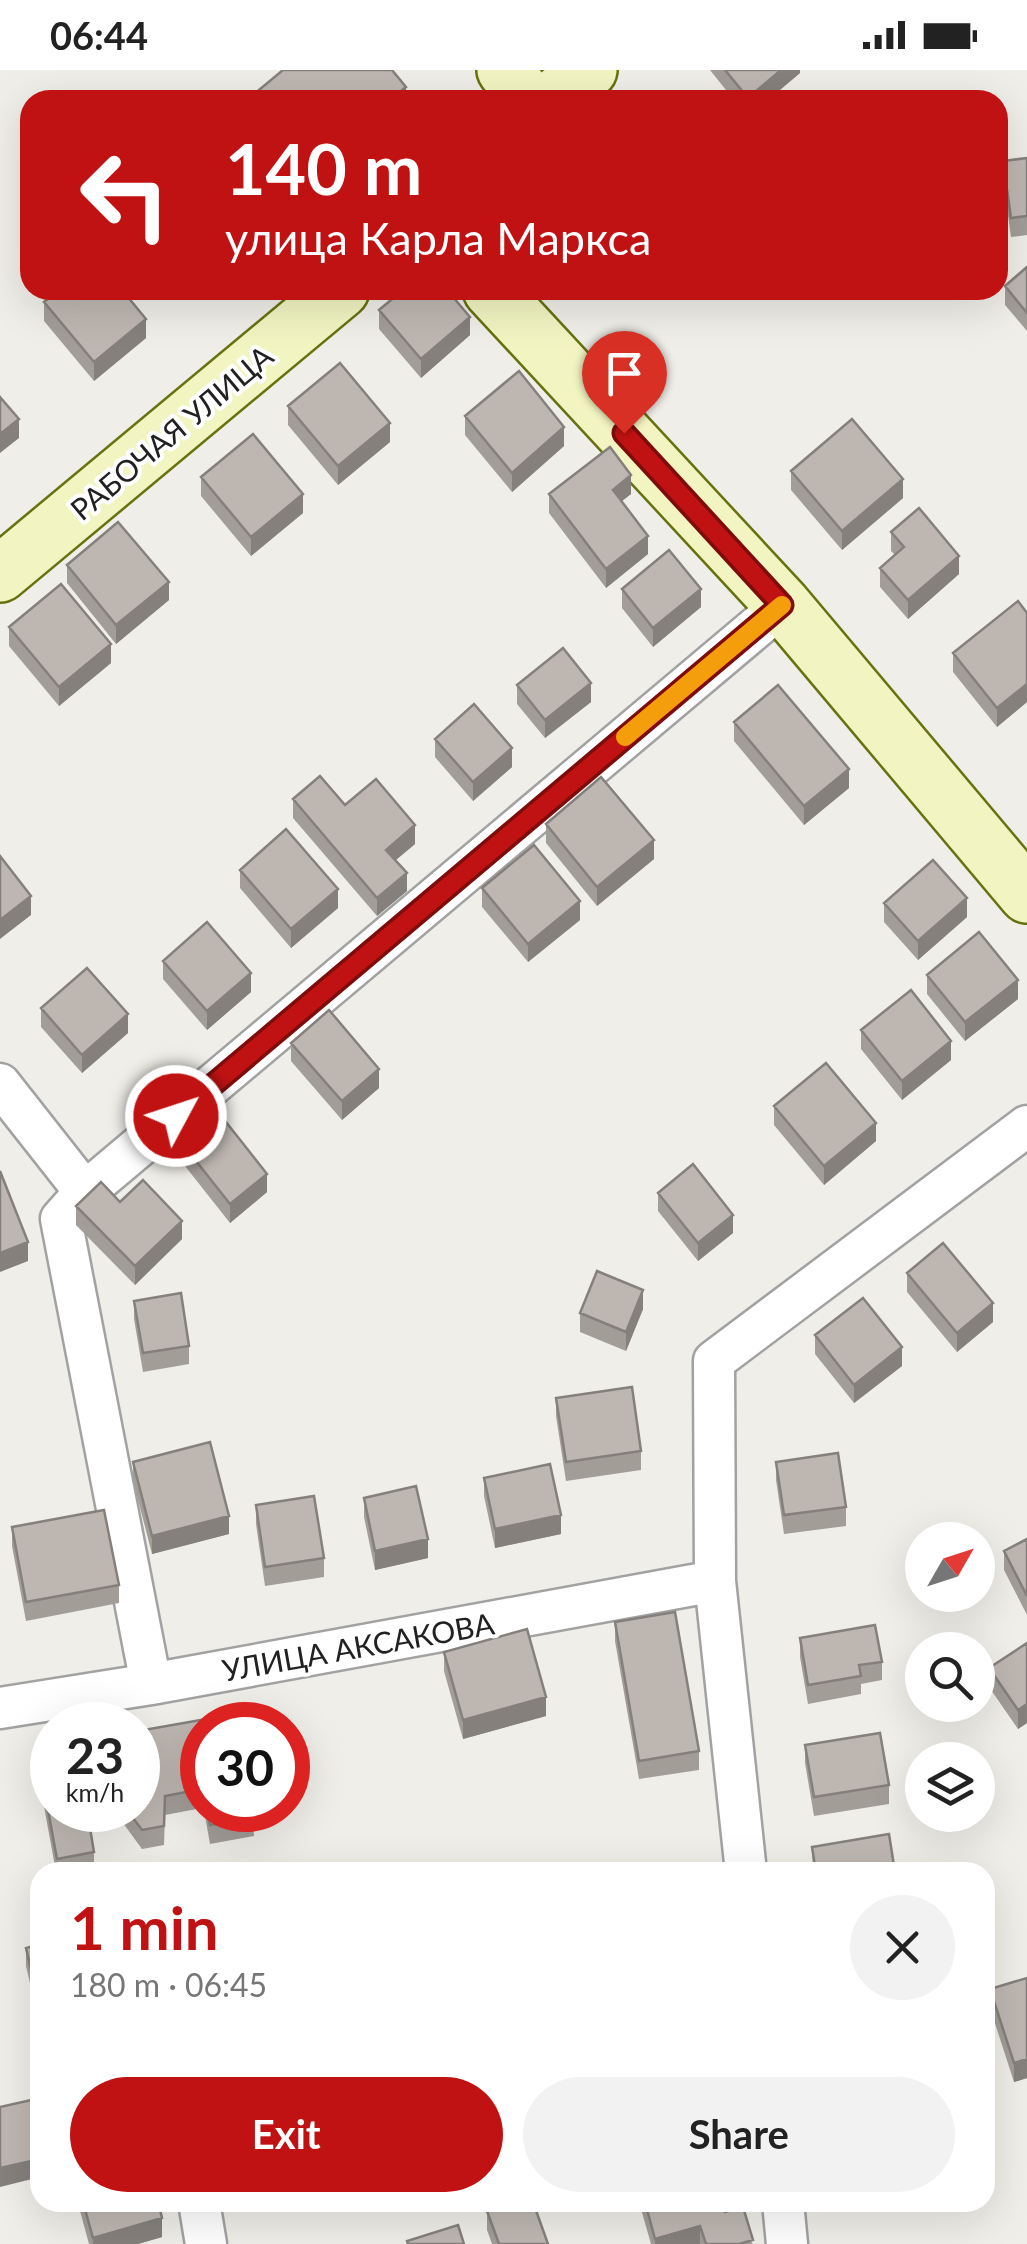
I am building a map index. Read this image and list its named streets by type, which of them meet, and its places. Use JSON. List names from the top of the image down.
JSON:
{
  "streets": {
    "street": ["РАБОЧАЯ УЛИЦА", "УЛИЦА АКСАКОВА"]
  },
  "north": "top right",
  "page": {
    "status": "06:44",
    "turn": ["140 m", "улица Карла Маркса"],
    "speed": "23 km/h",
    "limit": "30",
    "heading": ["1 min", "180 m · 06:45"],
    "buttons": ["Exit", "Share"]
  }
}
